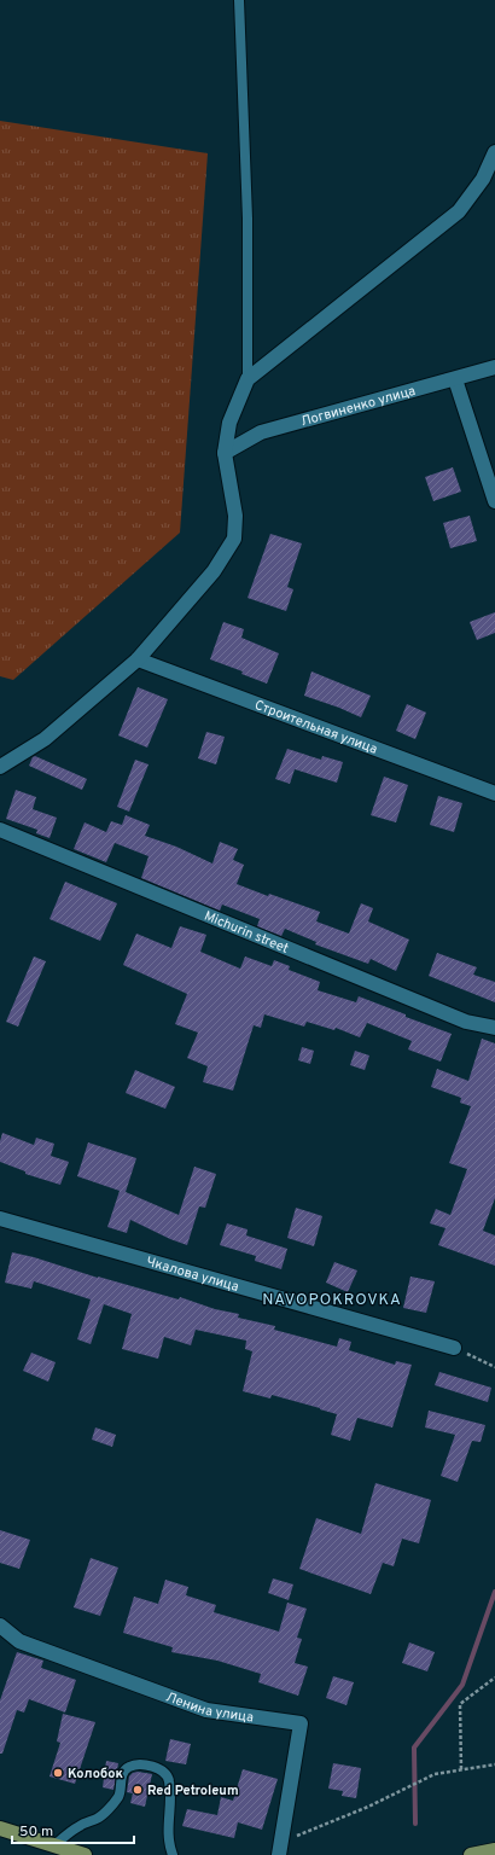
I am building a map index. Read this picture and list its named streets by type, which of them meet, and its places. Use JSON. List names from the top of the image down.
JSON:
{
  "streets": {
    "street": [
      "Логвиненко улица",
      "Строительная улица",
      "Michurin street",
      "Чкалова улица",
      "Ленина улица"
    ]
  },
  "districts": ["NAVOPOKROVKA"],
  "places": ["Колобок", "Red Petroleum"],
  "scale_bar": "50 m"
}
